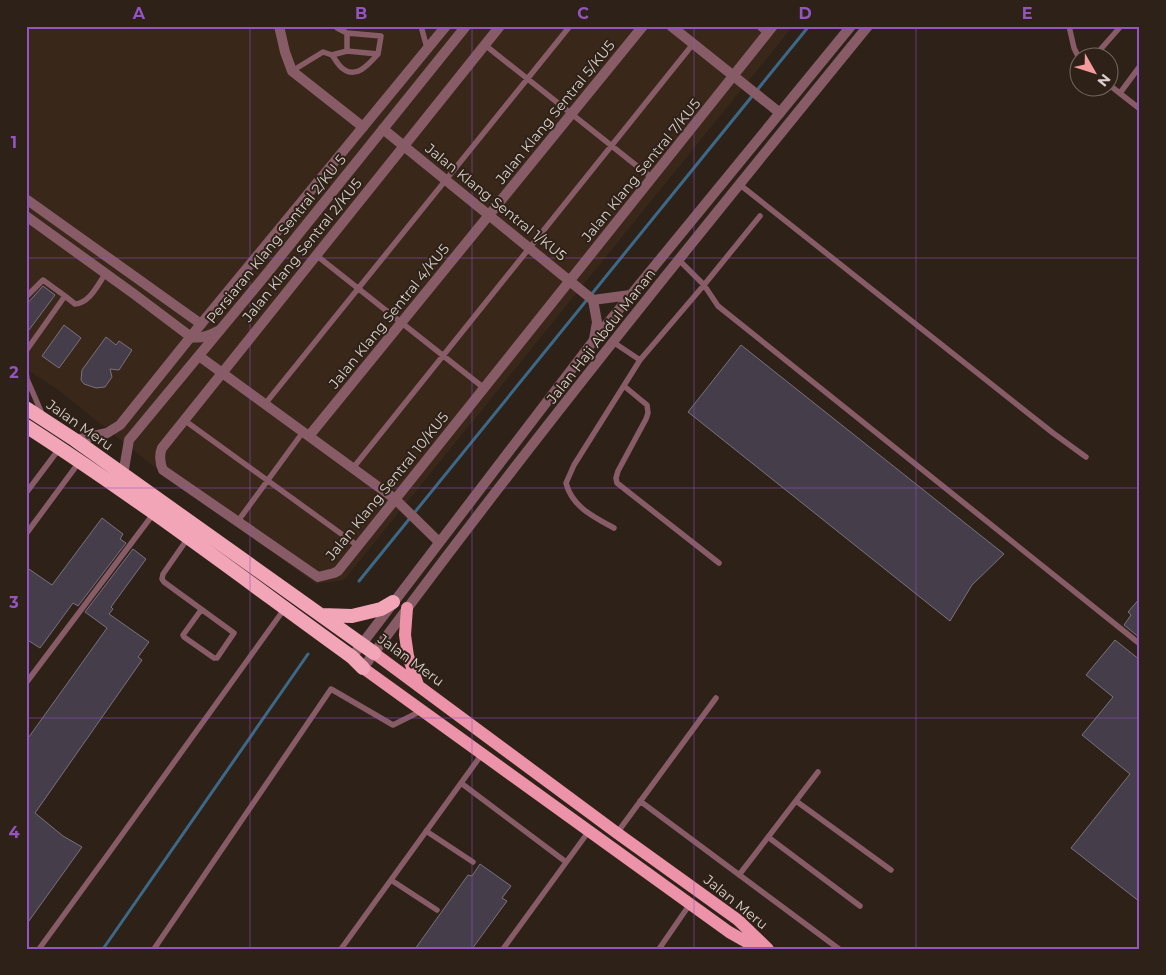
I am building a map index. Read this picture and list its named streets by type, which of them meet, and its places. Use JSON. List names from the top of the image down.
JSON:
{
  "streets": {
    "highway": ["Jalan Meru"],
    "street": [
      "Jalan Klang Sentral 5/KU5",
      "Jalan Klang Sentral 7/KU5",
      "Jalan Klang Sentral 1/KU5",
      "Persiaran Klang Sentral 2/KU 5",
      "Jalan Klang Sentral 2/KU5",
      "Jalan Klang Sentral 4/KU5",
      "Jalan Haji Abdul Manan",
      "Jalan Klang Sentral 10/KU5"
    ]
  },
  "crossings": [
    ["Jalan Klang Sentral 5/KU5", "Jalan Klang Sentral 1/KU5"],
    ["Jalan Klang Sentral 5/KU5", "Jalan Klang Sentral 4/KU5"],
    ["Jalan Klang Sentral 7/KU5", "Jalan Klang Sentral 1/KU5"],
    ["Jalan Klang Sentral 7/KU5", "Jalan Klang Sentral 10/KU5"],
    ["Jalan Klang Sentral 1/KU5", "Persiaran Klang Sentral 2/KU 5"],
    ["Jalan Klang Sentral 1/KU5", "Jalan Klang Sentral 2/KU5"],
    ["Jalan Klang Sentral 1/KU5", "Jalan Klang Sentral 4/KU5"],
    ["Jalan Klang Sentral 1/KU5", "Jalan Klang Sentral 10/KU5"],
    ["Persiaran Klang Sentral 2/KU 5", "Jalan Meru"],
    ["Jalan Klang Sentral 2/KU5", "Jalan Klang Sentral 10/KU5"],
    ["Jalan Haji Abdul Manan", "Jalan Meru"]
  ],
  "north": "bottom right",
  "grid": {
    "columns": [
      "A",
      "B",
      "C",
      "D",
      "E"
    ],
    "rows": [
      "1",
      "2",
      "3",
      "4"
    ]
  }
}
